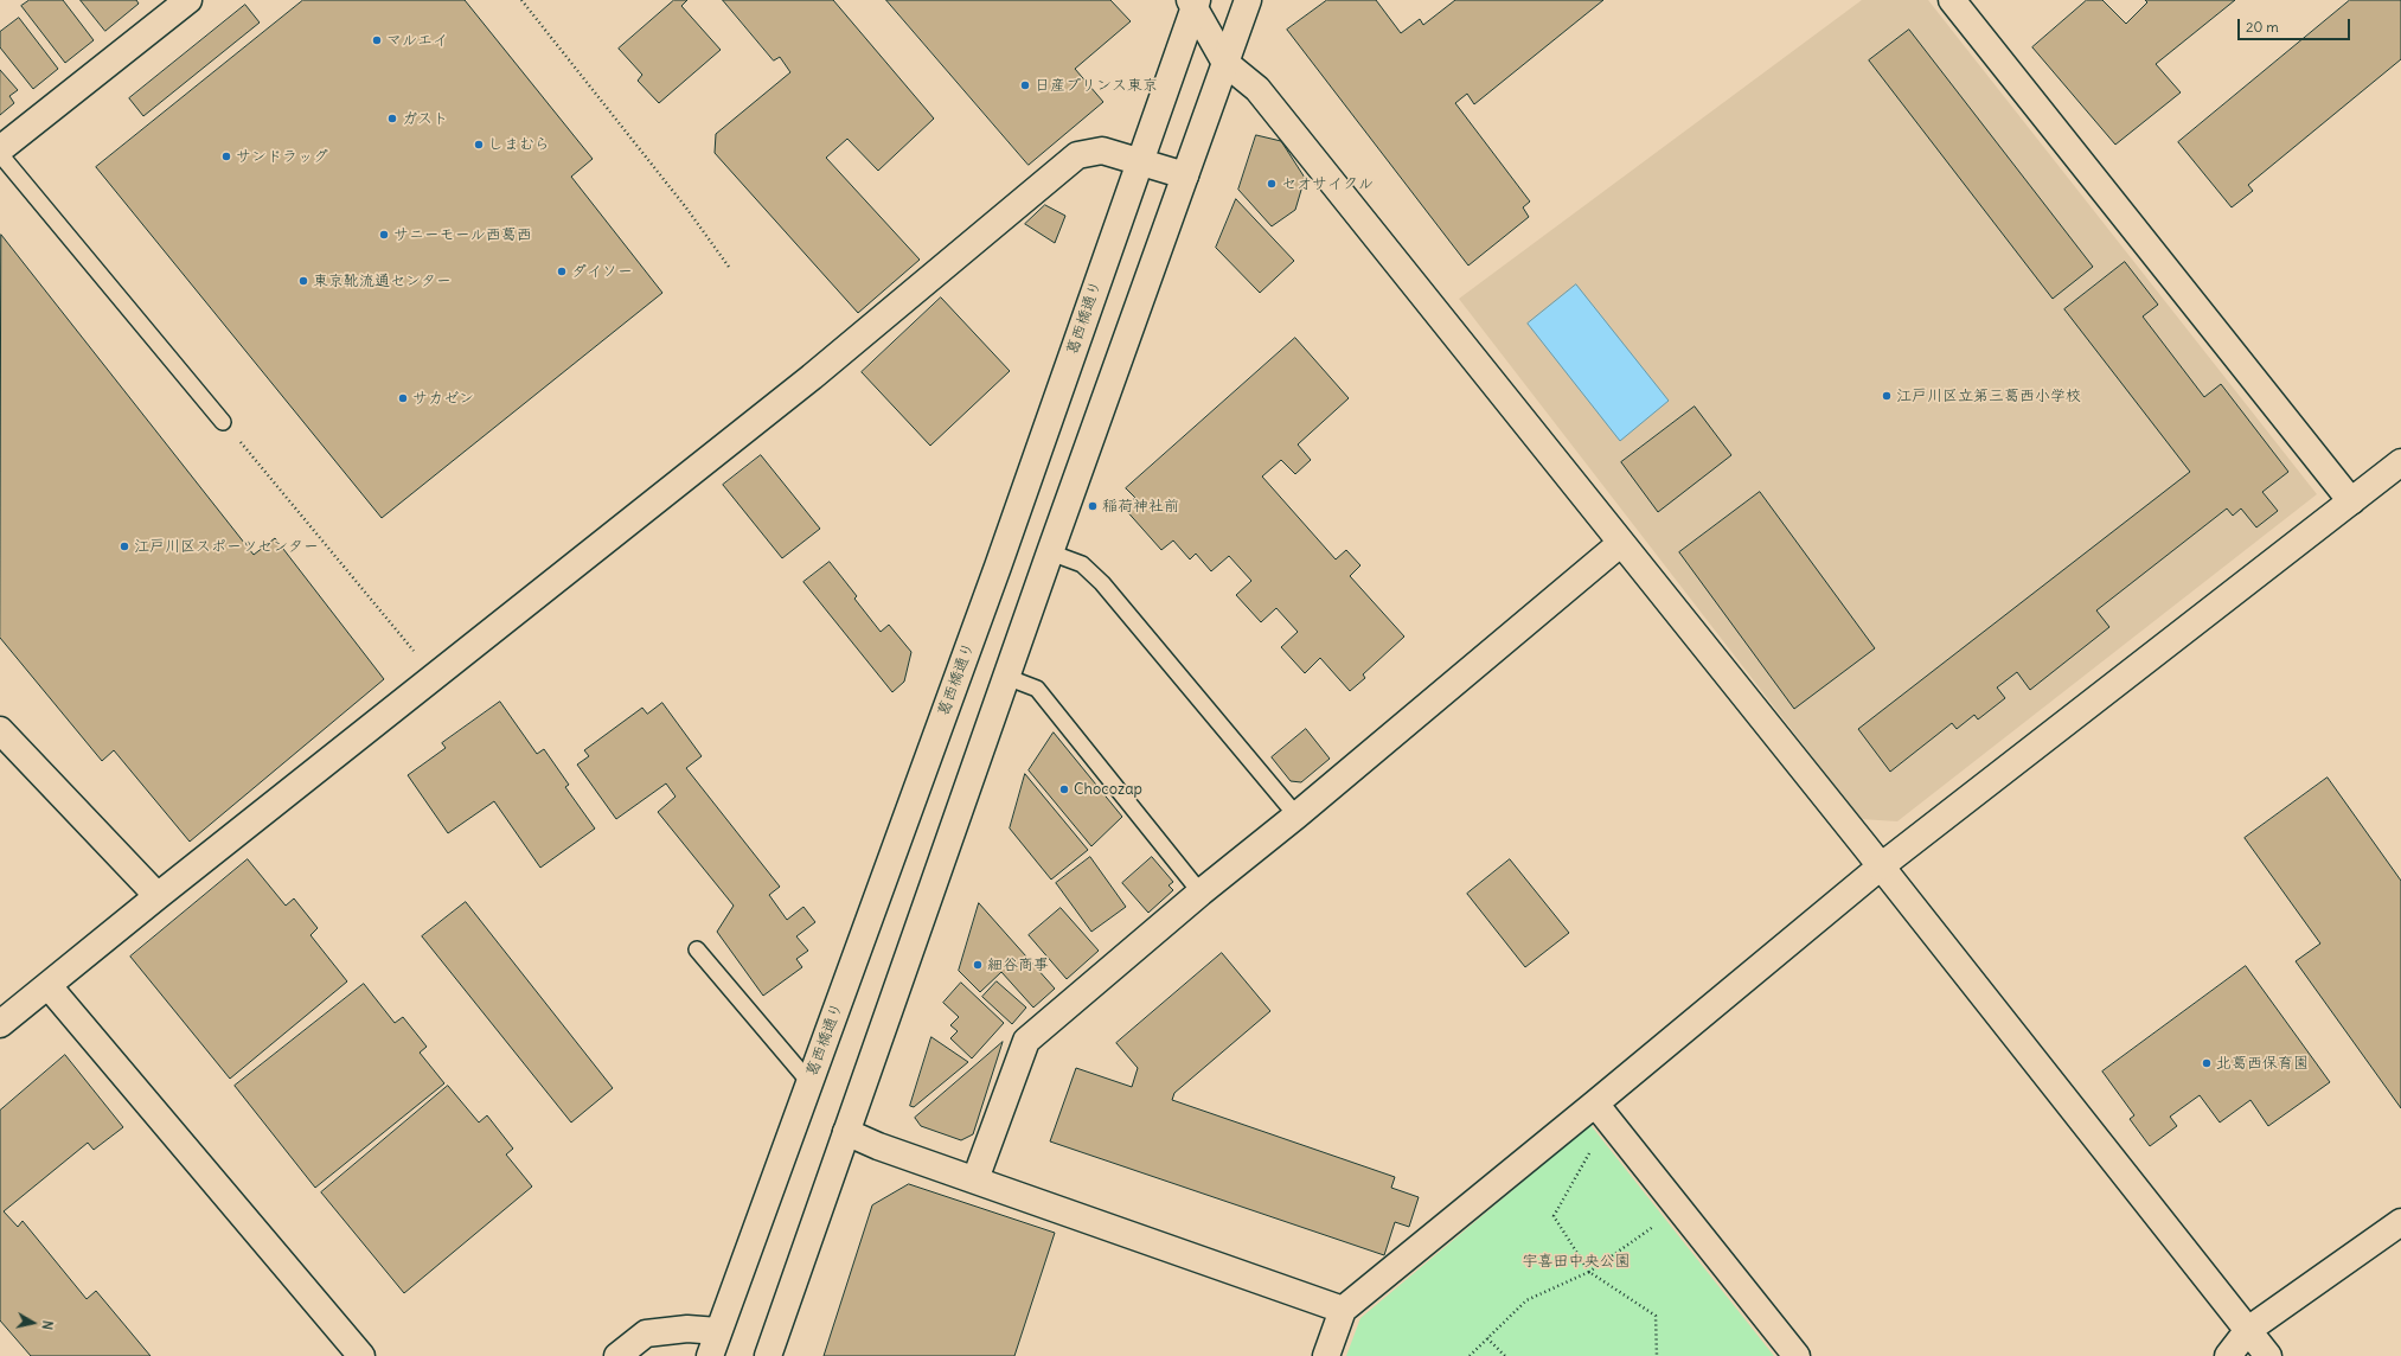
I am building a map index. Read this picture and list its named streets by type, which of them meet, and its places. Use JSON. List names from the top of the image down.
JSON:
{
  "streets": {
    "street": ["葛西橋通り"]
  },
  "parks": ["宇喜田中央公園"],
  "places": [
    "マルエイ",
    "日産プリンス東京",
    "ガスト",
    "しまむら",
    "サンドラッグ",
    "セオサイクル",
    "サニーモール西葛西",
    "ダイソー",
    "東京靴流通センター",
    "江戸川区立第三葛西小学校",
    "サカゼン",
    "稲荷神社前",
    "江戸川区スポーツセンター",
    "Chocozap",
    "細谷商事",
    "北葛西保育園"
  ],
  "scale_bar": "20 m",
  "north": "right"
}
